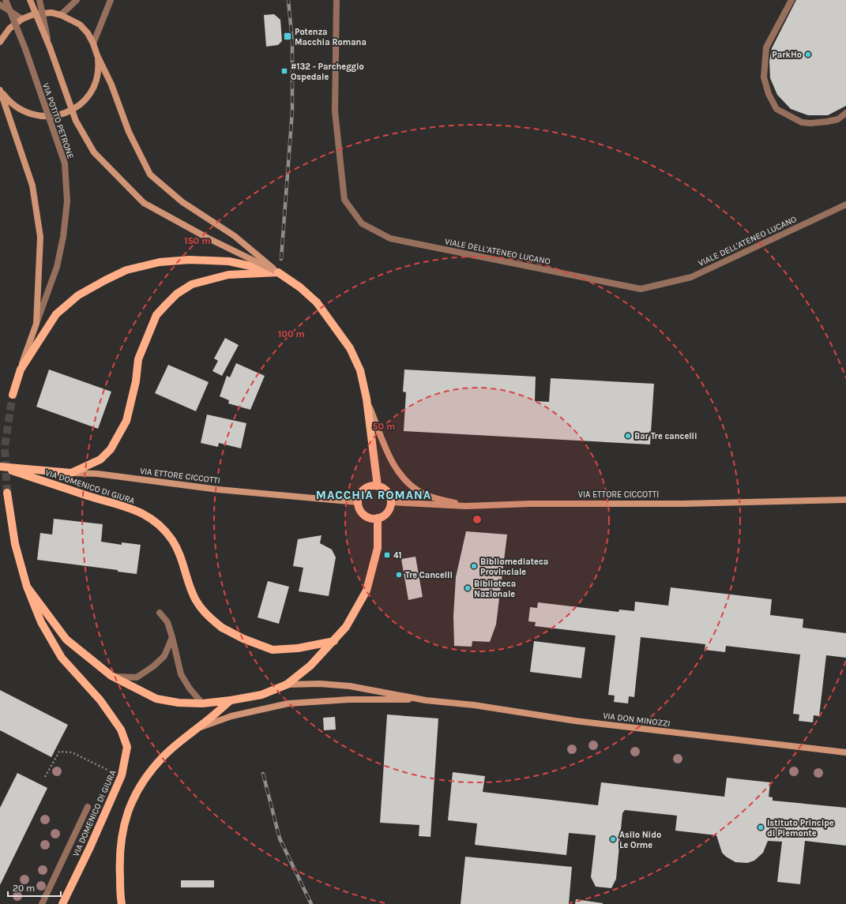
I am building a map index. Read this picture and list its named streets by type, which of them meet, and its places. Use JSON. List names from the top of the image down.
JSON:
{
  "streets": {
    "main road": ["VIA ETTORE CICCOTTI", "VIA DOMENICO DI GIURA", "VIA DON MINOZZI"],
    "street": ["VIA POTITO PETRONE", "VIALE DELL'ATENEO LUCANO"]
  },
  "crossings": [
    ["VIA ETTORE CICCOTTI", "VIA DOMENICO DI GIURA"]
  ],
  "districts": ["MACCHIA ROMANA"],
  "places": {
    "transit": ["Potenza Macchia Romana", "#132 - Parcheggio Ospedale", "41"],
    "other": [
      "ParkHo",
      "Bar Tre cancelli",
      "Bibliomediateca Provinciale",
      "Tre Cancelli",
      "Biblioteca Nazionale",
      "Istituto Principe di Piemonte",
      "Asilo Nido Le Orme"
    ]
  },
  "scale_bar": "20 m",
  "rings": ["150 m", "100 m", "50 m"]
}
